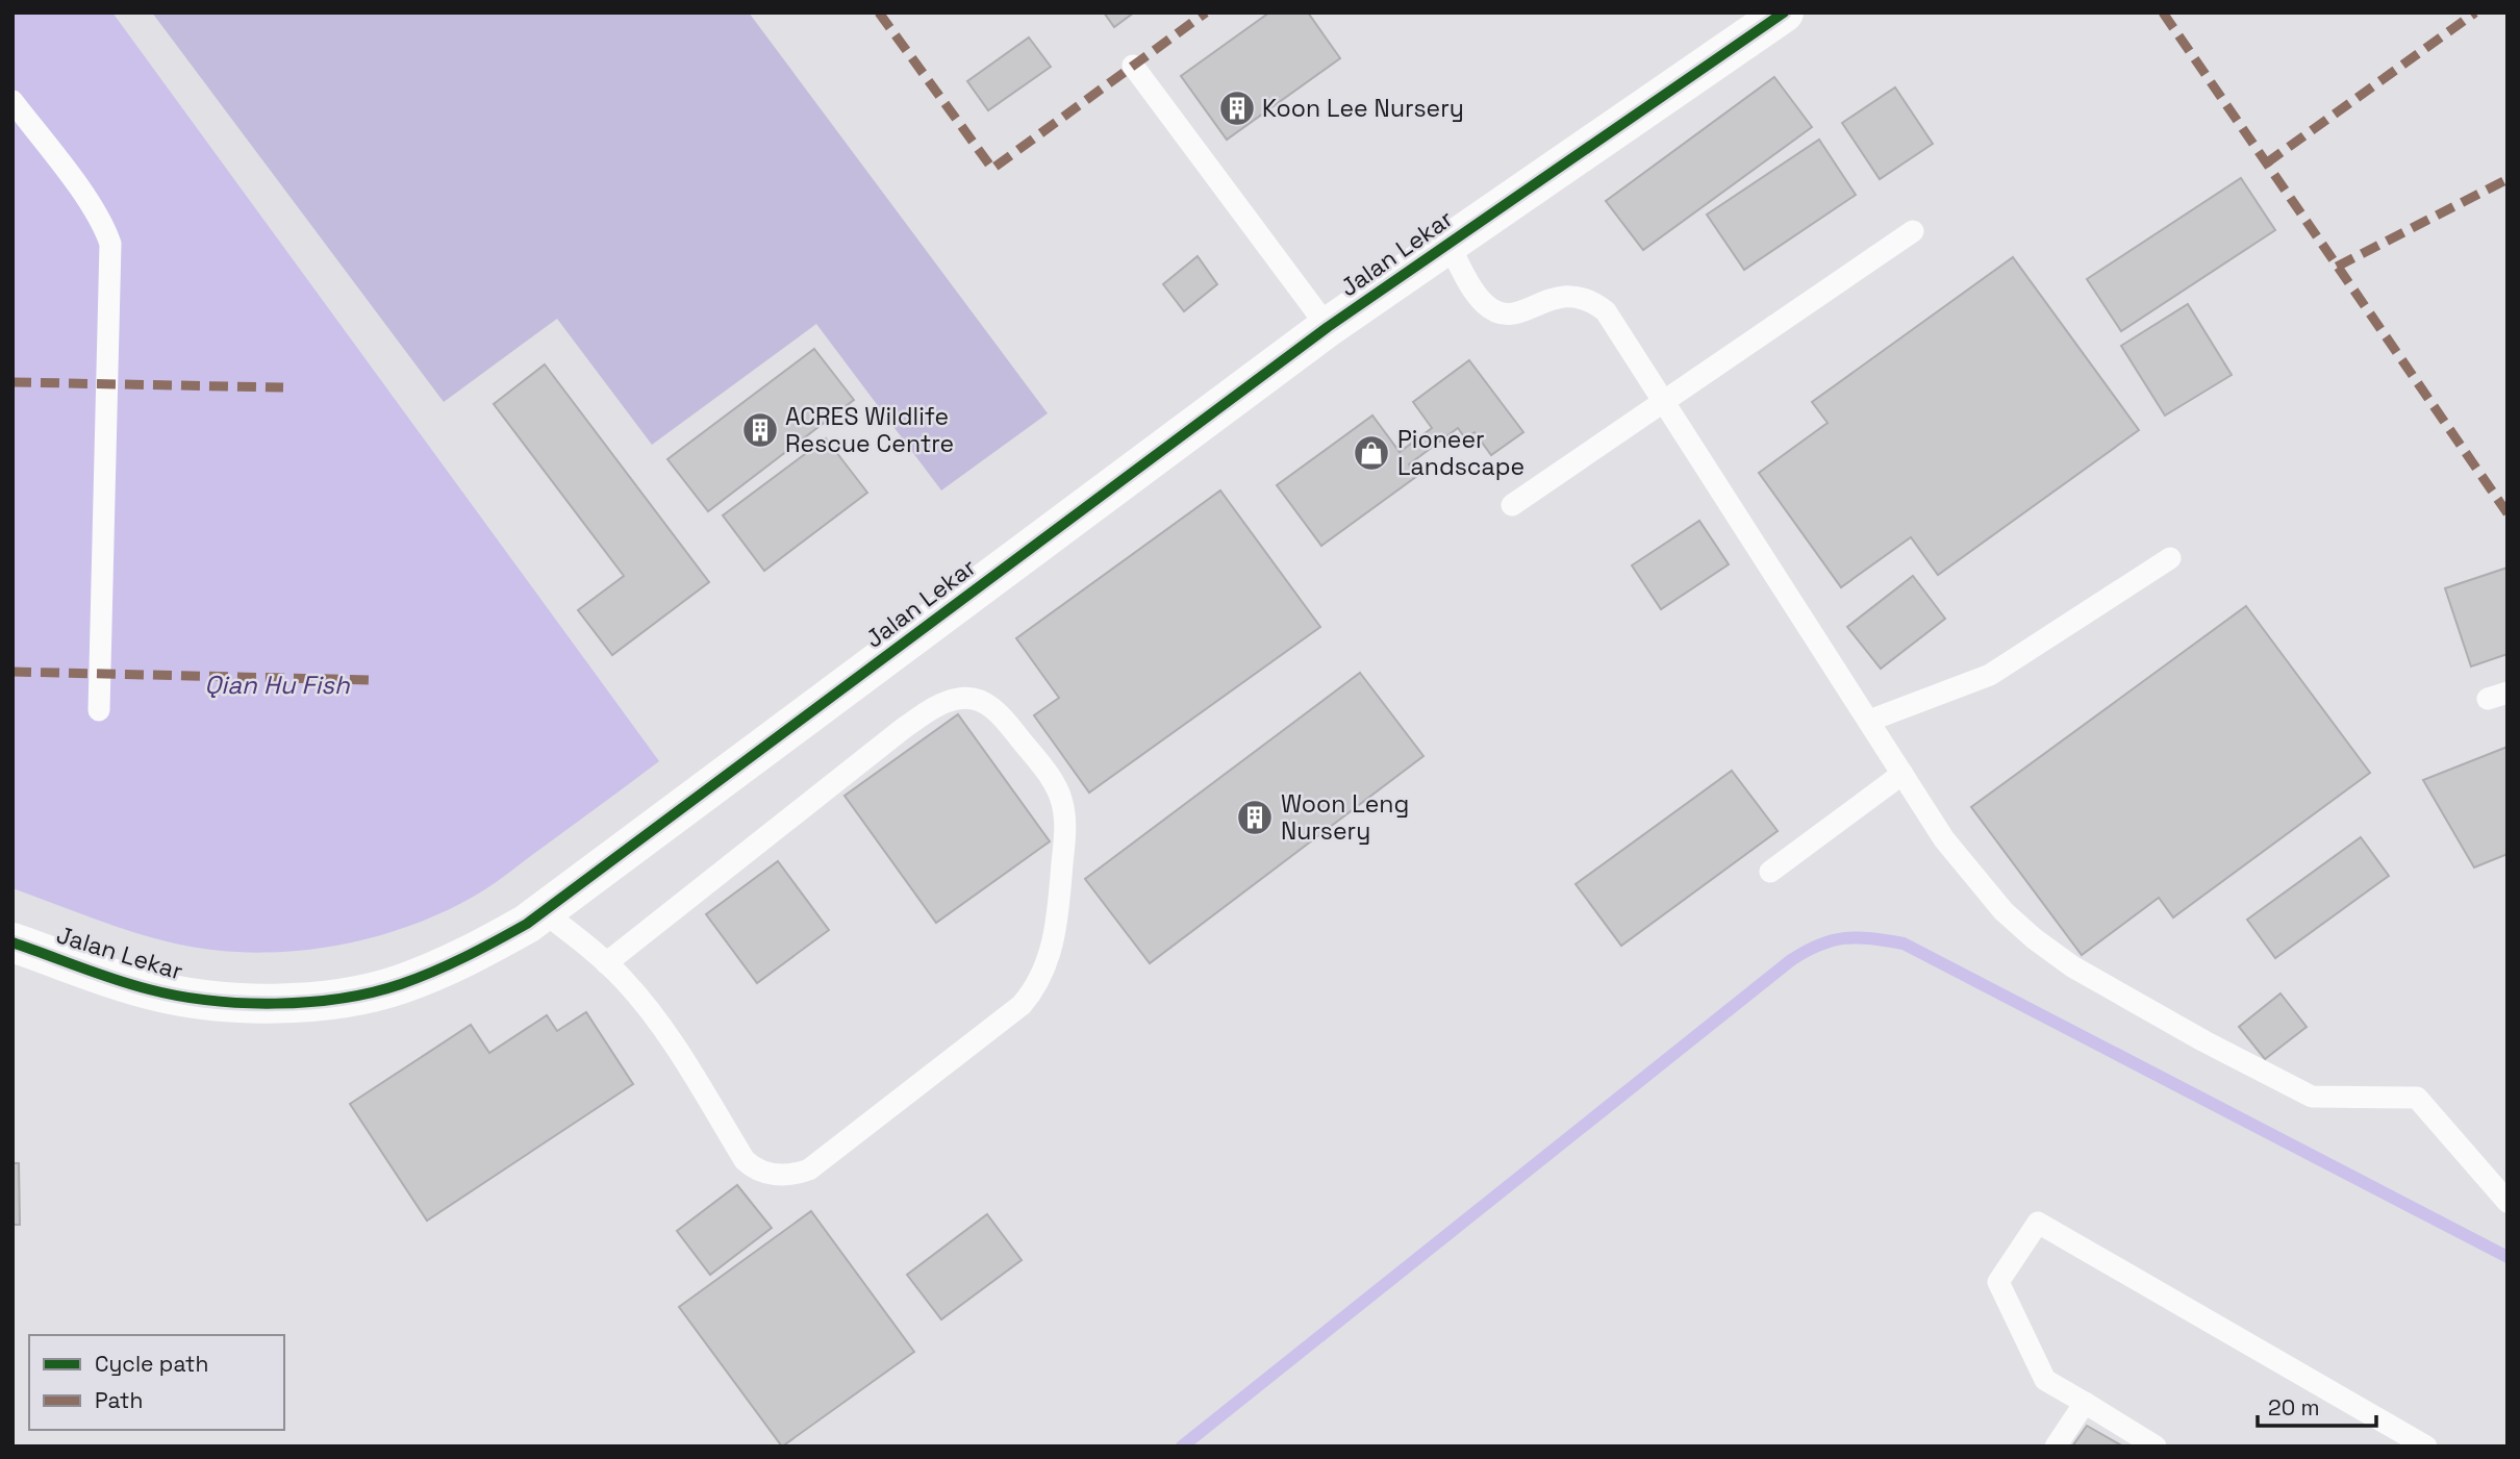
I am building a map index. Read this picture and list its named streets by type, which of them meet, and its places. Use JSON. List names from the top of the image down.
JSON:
{
  "streets": {
    "street": ["Jalan Lekar"]
  },
  "water": ["Qian Hu Fish"],
  "places": {
    "building": ["Koon Lee Nursery", "ACRES Wildlife Rescue Centre", "Woon Leng Nursery"],
    "shop": ["Pioneer Landscape"]
  },
  "legend": ["Cycle path", "Path"],
  "scale_bar": "20 m"
}
